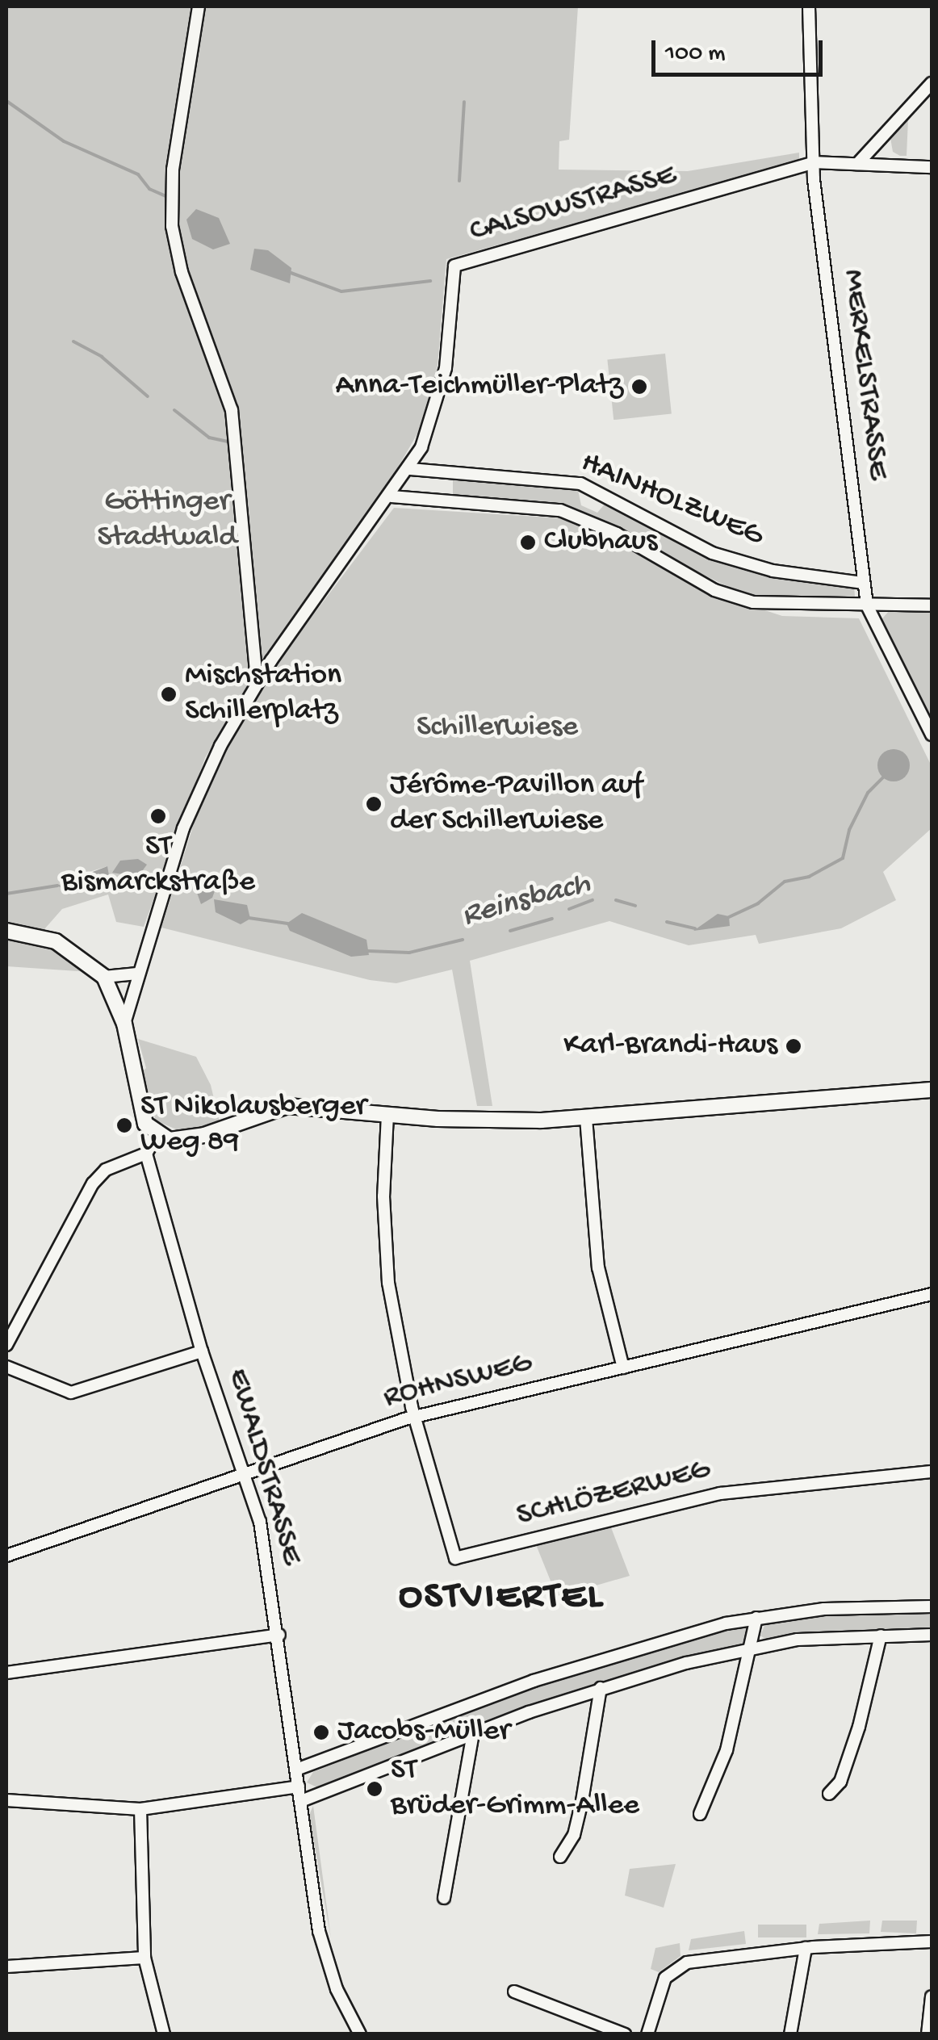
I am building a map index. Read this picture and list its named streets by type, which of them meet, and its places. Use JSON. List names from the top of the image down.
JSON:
{
  "streets": {
    "street": [
      "CALSOWSTRASSE",
      "MERKELSTRASSE",
      "HAINHOLZWEG",
      "ROHNSWEG",
      "EWALDSTRASSE",
      "SCHLÖZERWEG"
    ]
  },
  "crossings": [
    ["CALSOWSTRASSE", "MERKELSTRASSE"],
    ["CALSOWSTRASSE", "HAINHOLZWEG"],
    ["MERKELSTRASSE", "HAINHOLZWEG"],
    ["ROHNSWEG", "EWALDSTRASSE"],
    ["ROHNSWEG", "SCHLÖZERWEG"]
  ],
  "districts": ["OSTVIERTEL"],
  "water": ["Reinsbach"],
  "parks": ["Göttinger Stadtwald", "Schillerwiese"],
  "places": [
    "Anna-Teichmüller-Platz",
    "Clubhaus",
    "Mischstation Schillerplatz",
    "Jérôme-Pavillon auf der Schillerwiese",
    "ST Bismarckstraße",
    "Karl-Brandi-Haus",
    "ST Nikolausberger Weg 89",
    "Jacobs-Müller",
    "ST Brüder-Grimm-Allee"
  ],
  "scale_bar": "100 m"
}
